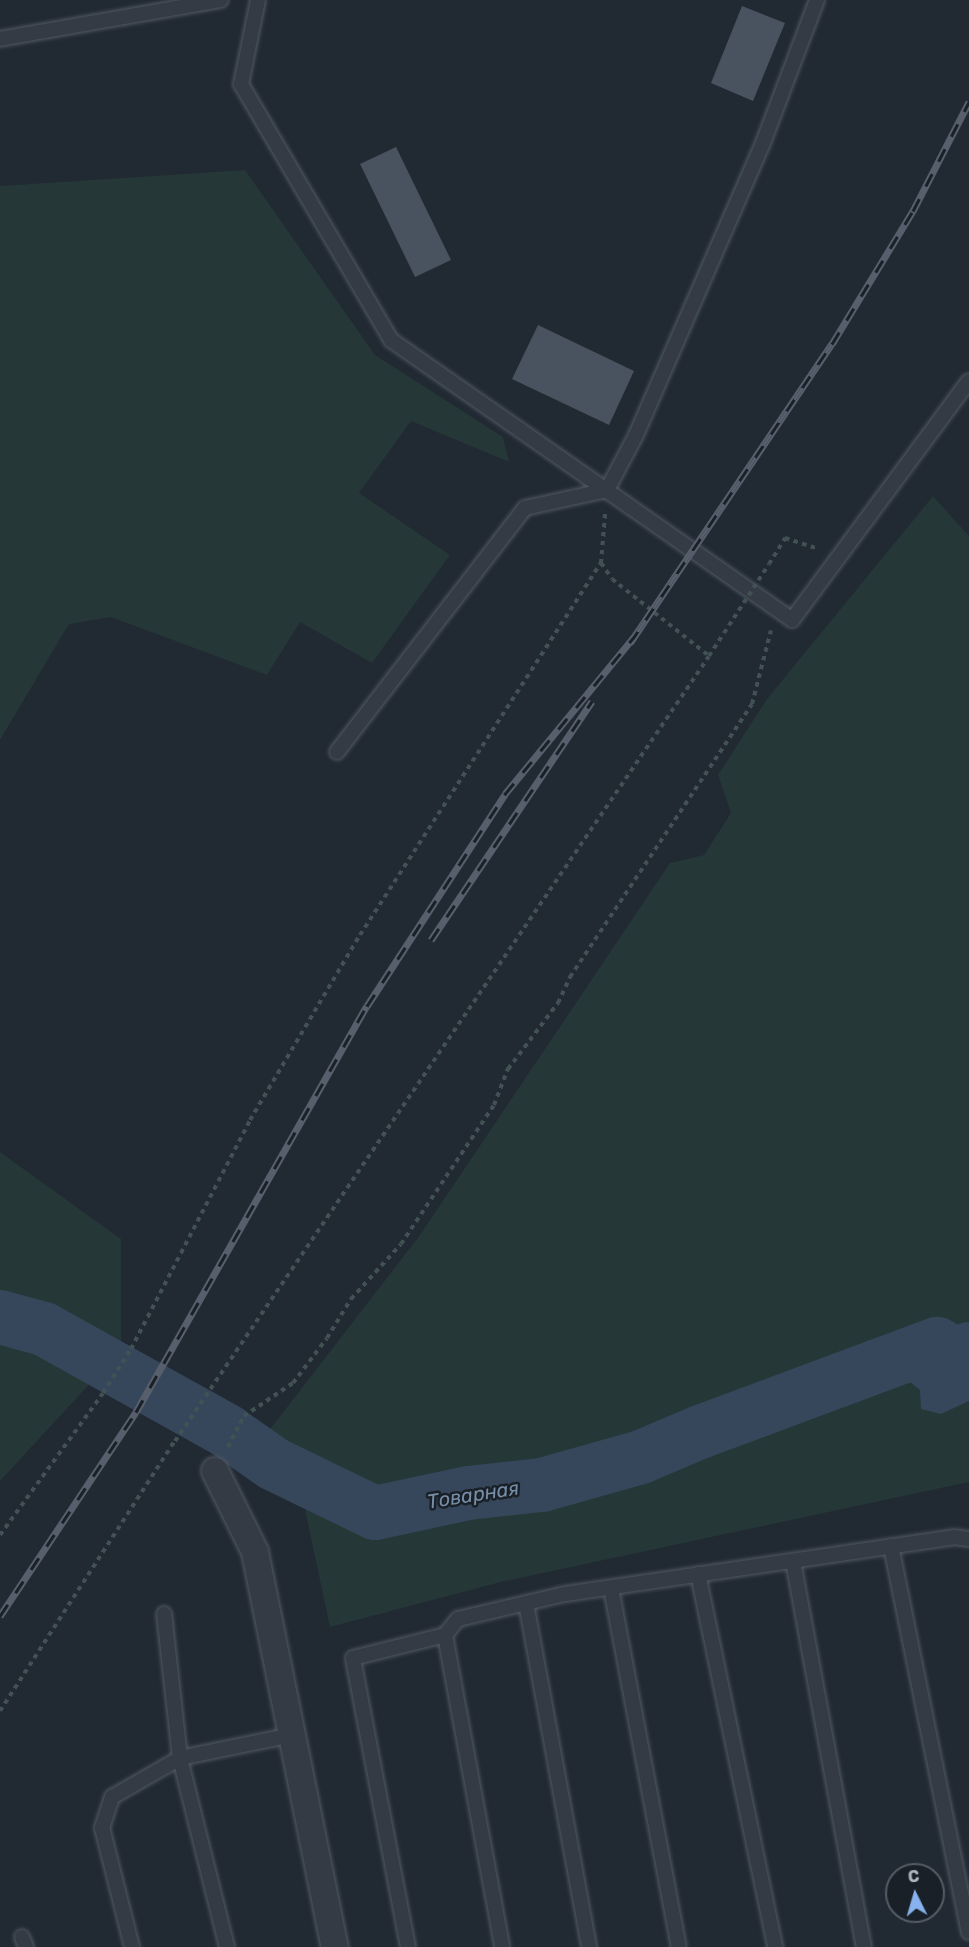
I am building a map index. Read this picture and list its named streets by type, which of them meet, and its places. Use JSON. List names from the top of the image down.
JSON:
{
  "water": ["Товарная"],
  "north": "top"
}
